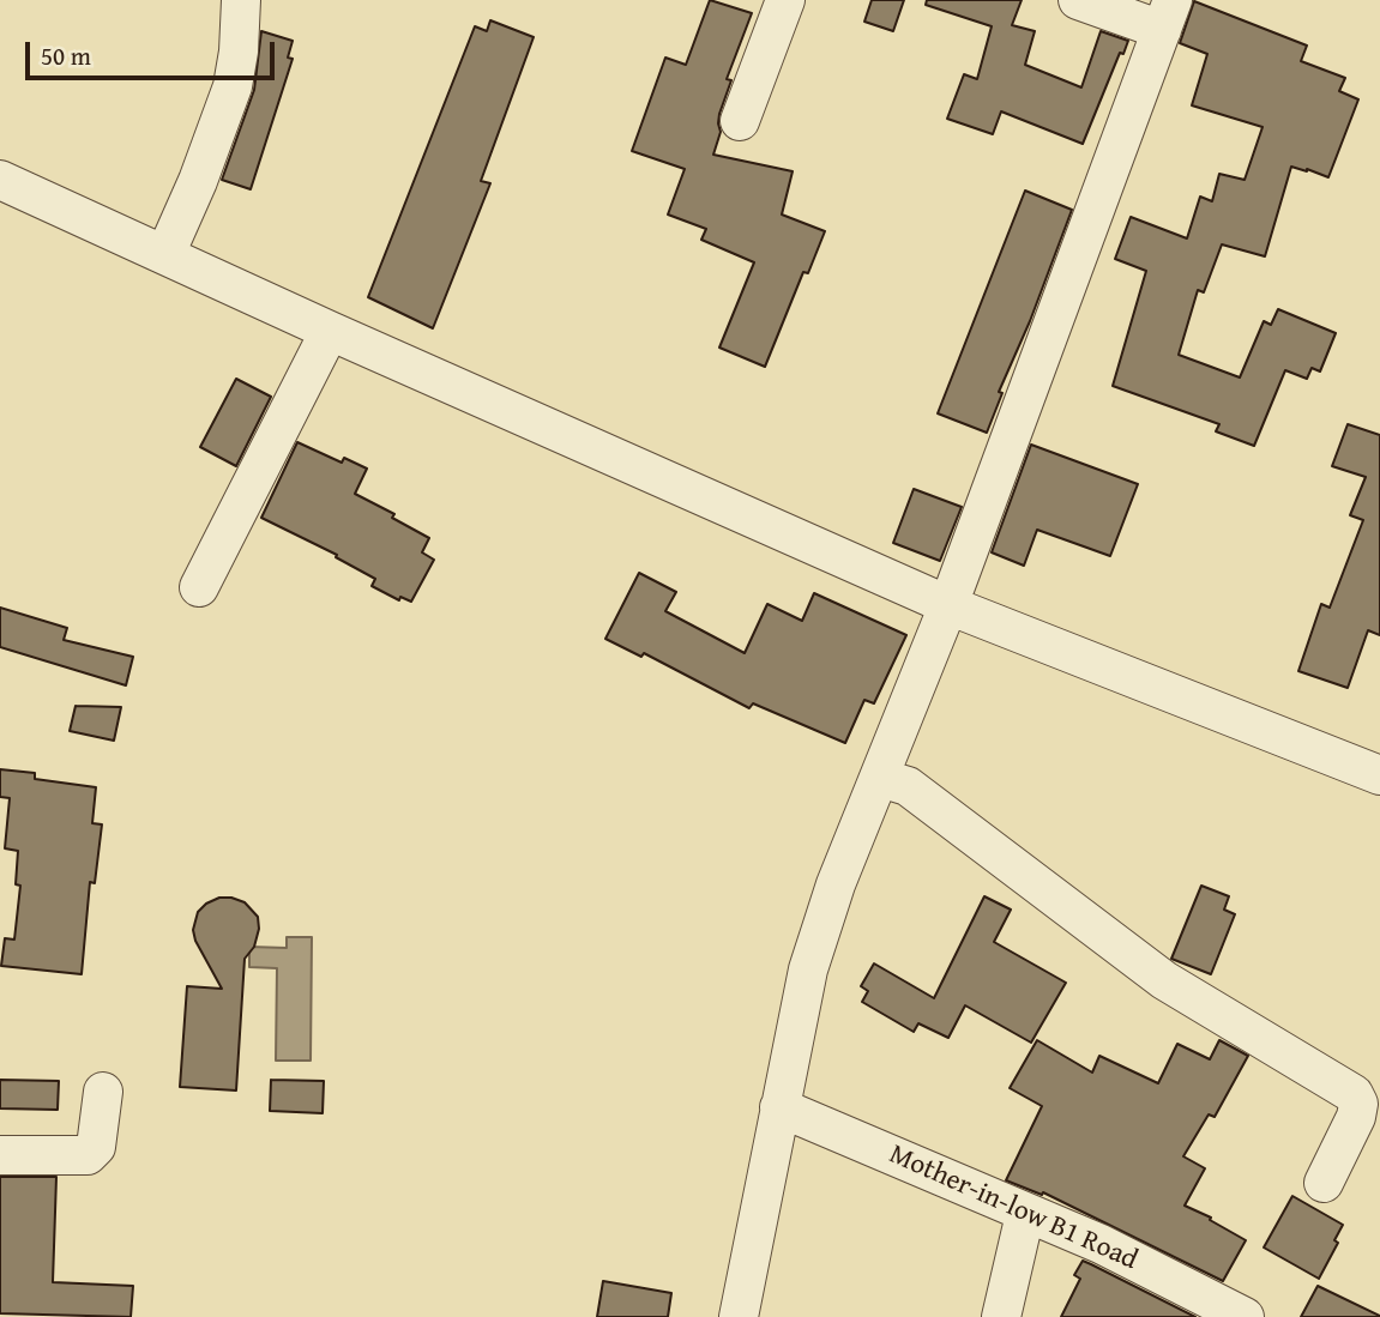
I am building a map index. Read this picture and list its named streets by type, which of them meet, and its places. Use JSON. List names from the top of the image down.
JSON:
{
  "streets": {
    "street": ["Mother-in-low B1 Road"]
  },
  "scale_bar": "50 m"
}
